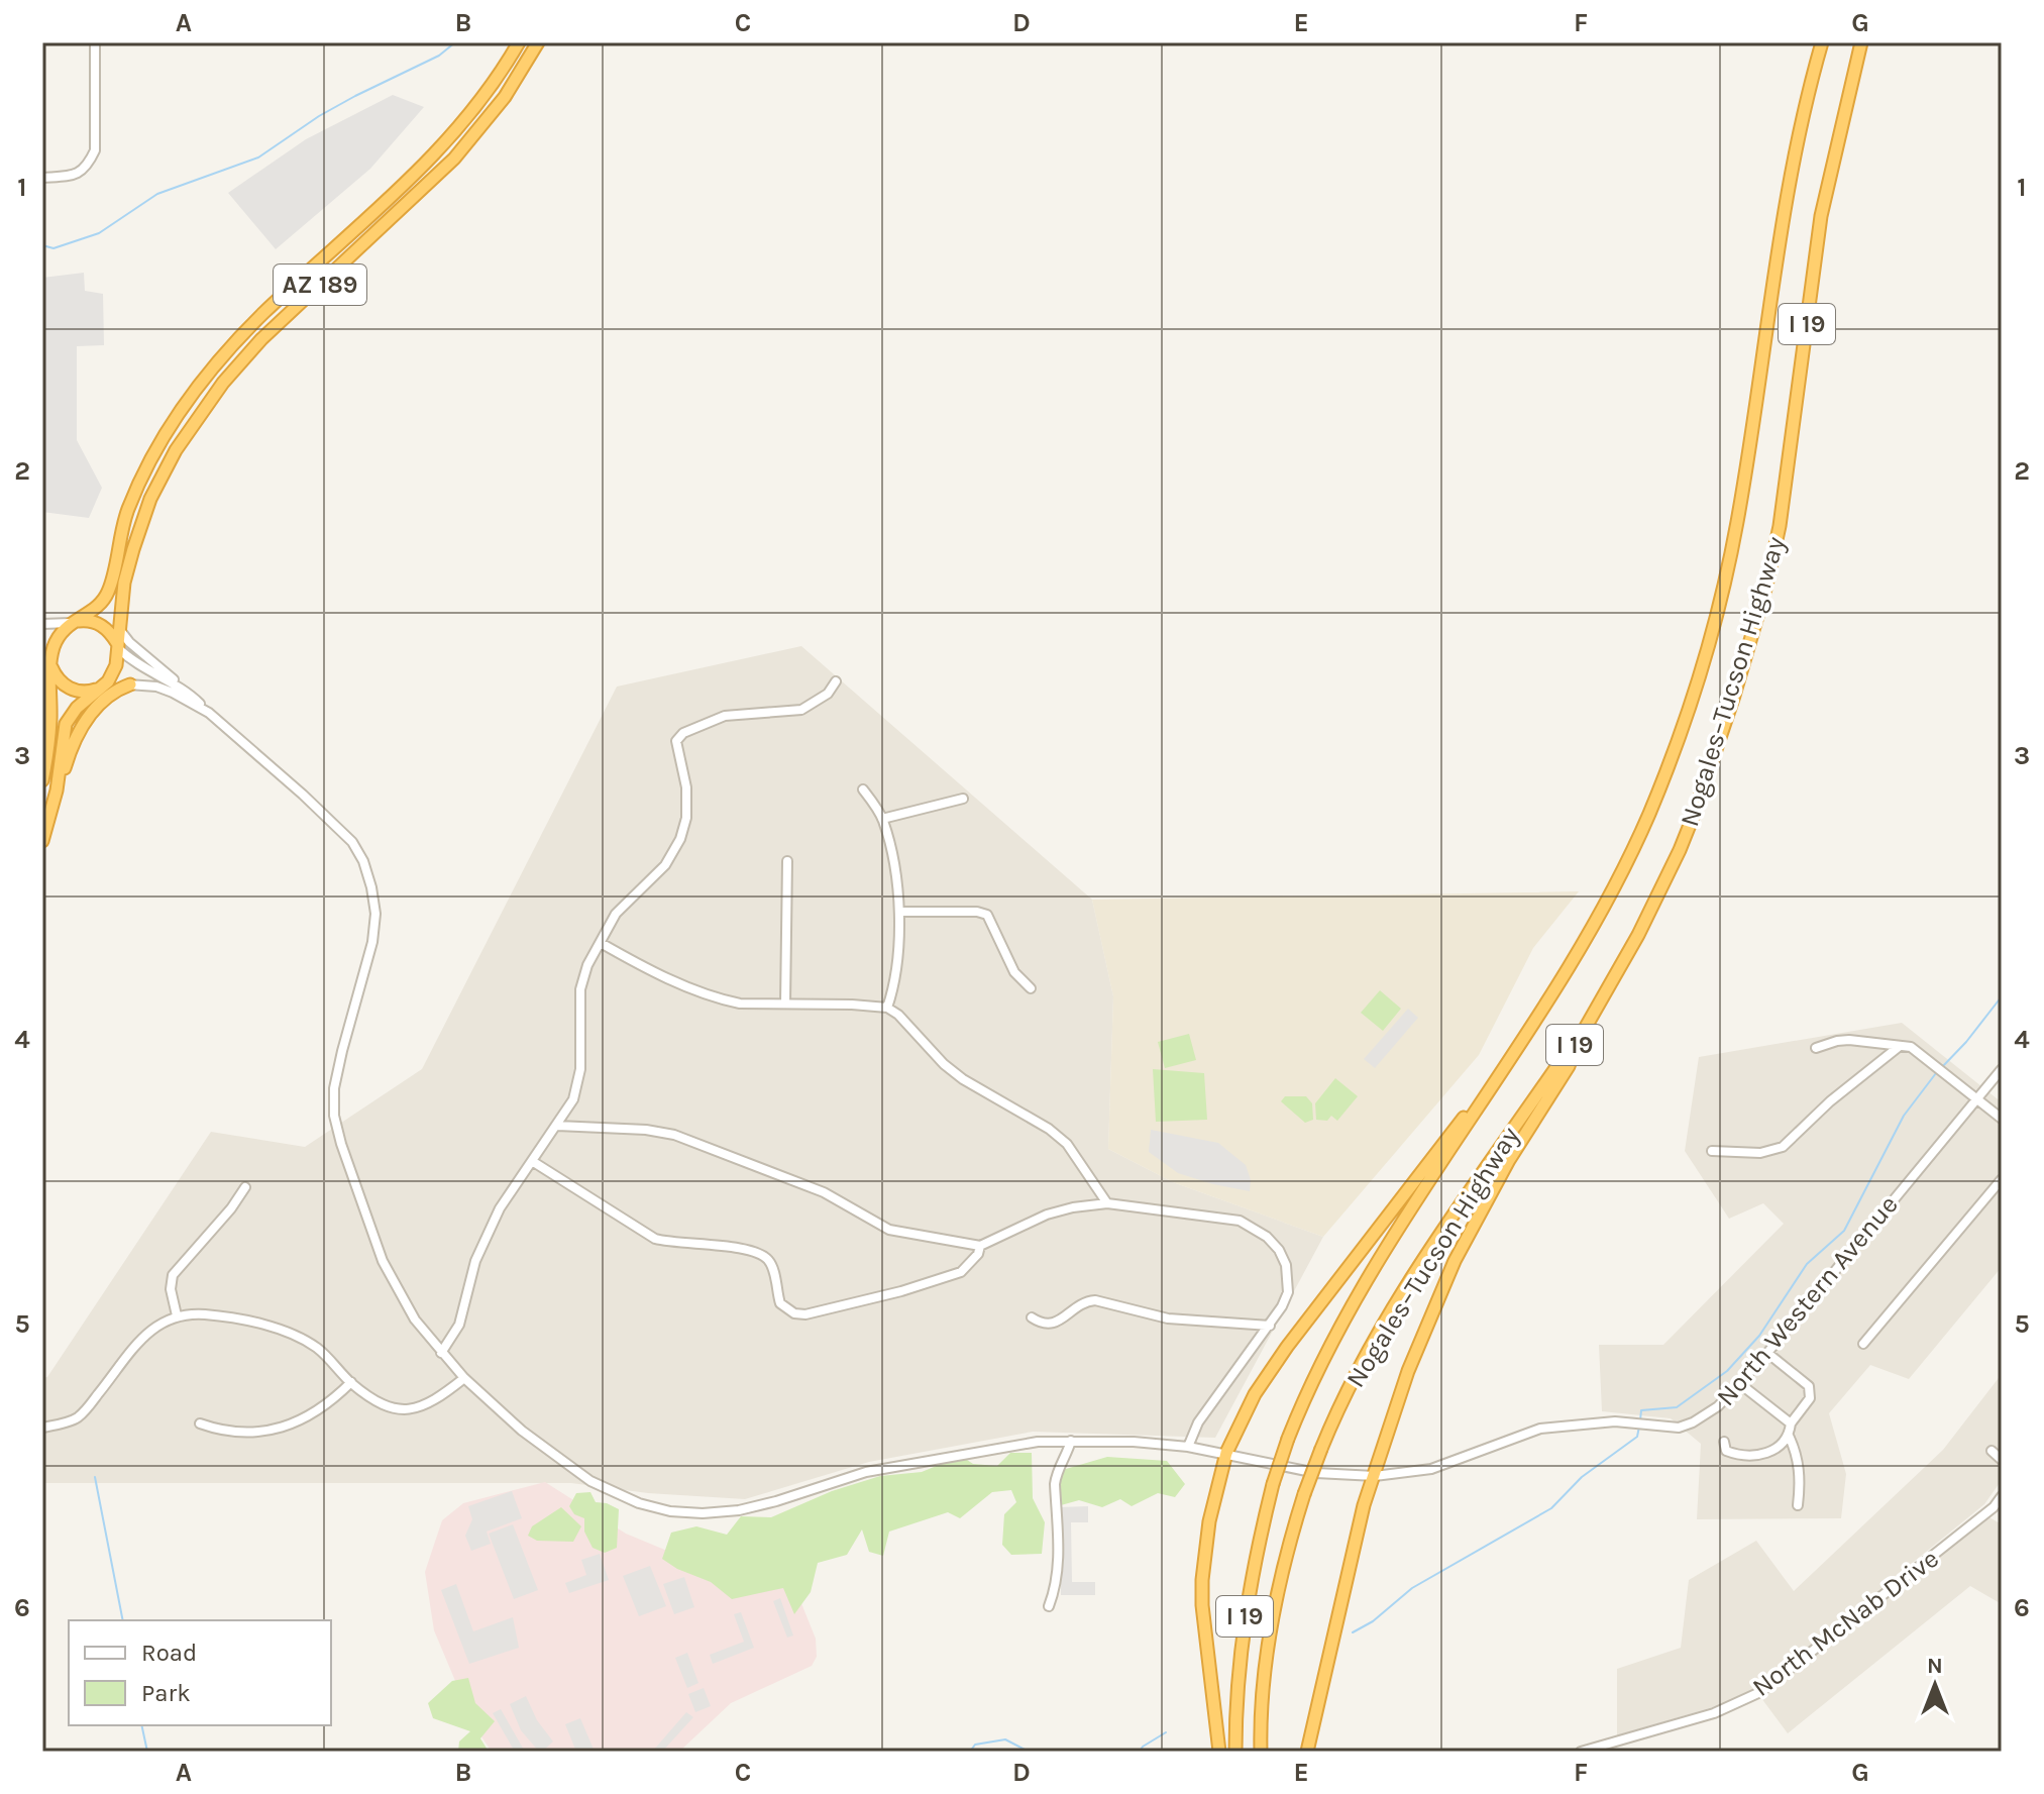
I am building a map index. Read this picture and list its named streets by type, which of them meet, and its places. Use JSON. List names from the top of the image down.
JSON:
{
  "streets": {
    "highway": ["AZ 189", "I 19", "Nogales–Tucson Highway"],
    "street": ["North Western Avenue", "North McNab Drive"]
  },
  "legend": ["Road", "Park"],
  "north": "top",
  "grid": {
    "columns": [
      "A",
      "B",
      "C",
      "D",
      "E",
      "F",
      "G"
    ],
    "rows": [
      "1",
      "2",
      "3",
      "4",
      "5",
      "6"
    ]
  }
}
